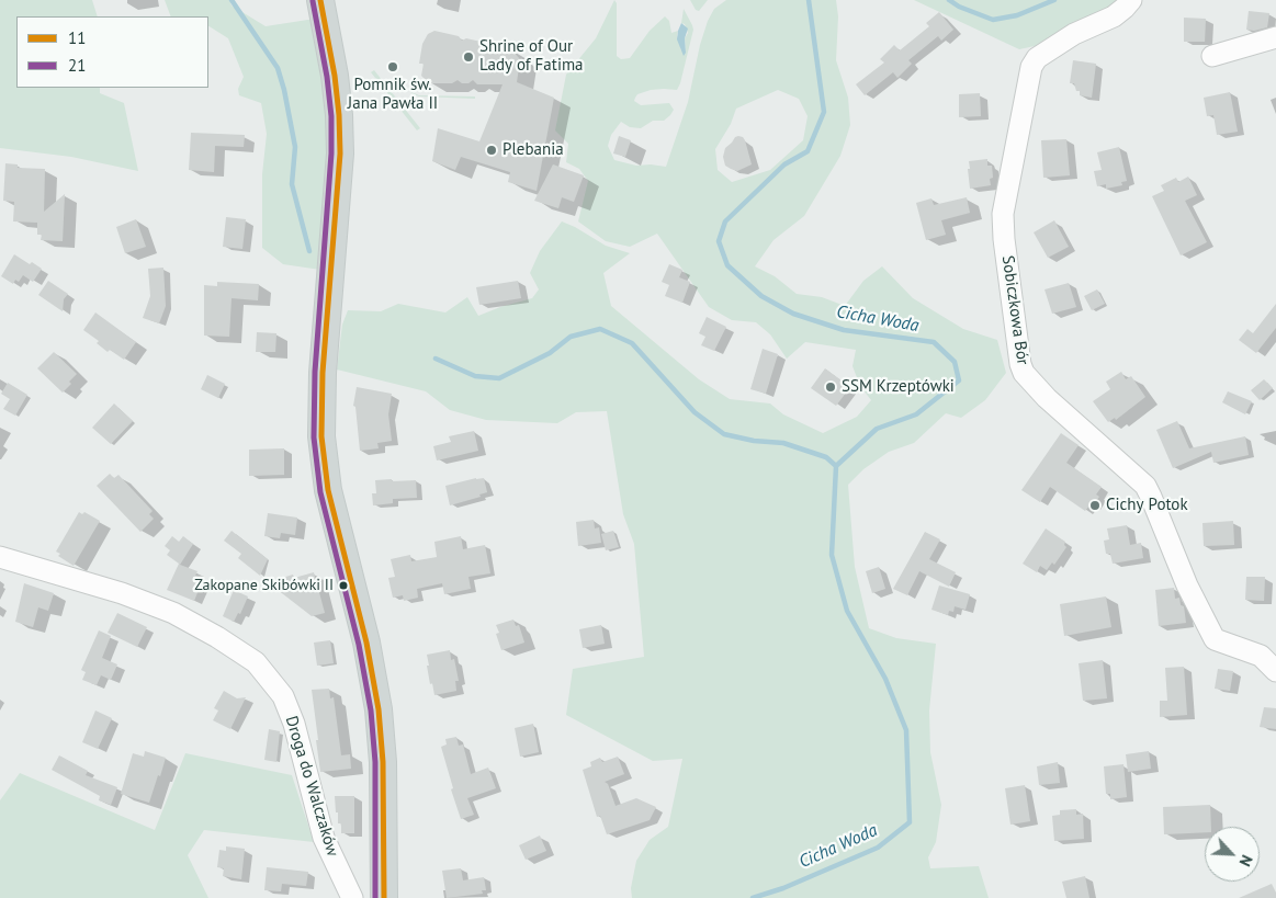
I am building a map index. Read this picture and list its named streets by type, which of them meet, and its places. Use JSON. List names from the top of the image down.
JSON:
{
  "streets": {
    "street": ["Sobiczkowa Bór", "Droga do Walczaków"]
  },
  "water": ["Cicha Woda"],
  "places": [
    "Shrine of Our Lady of Fatima",
    "Pomnik św. Jana Pawła II",
    "Plebania",
    "SSM Krzeptówki",
    "Cichy Potok",
    "Zakopane Skibówki II"
  ],
  "lines": ["transit line 11", "transit line 21"],
  "legend": ["11", "21"],
  "north": "bottom right"
}
